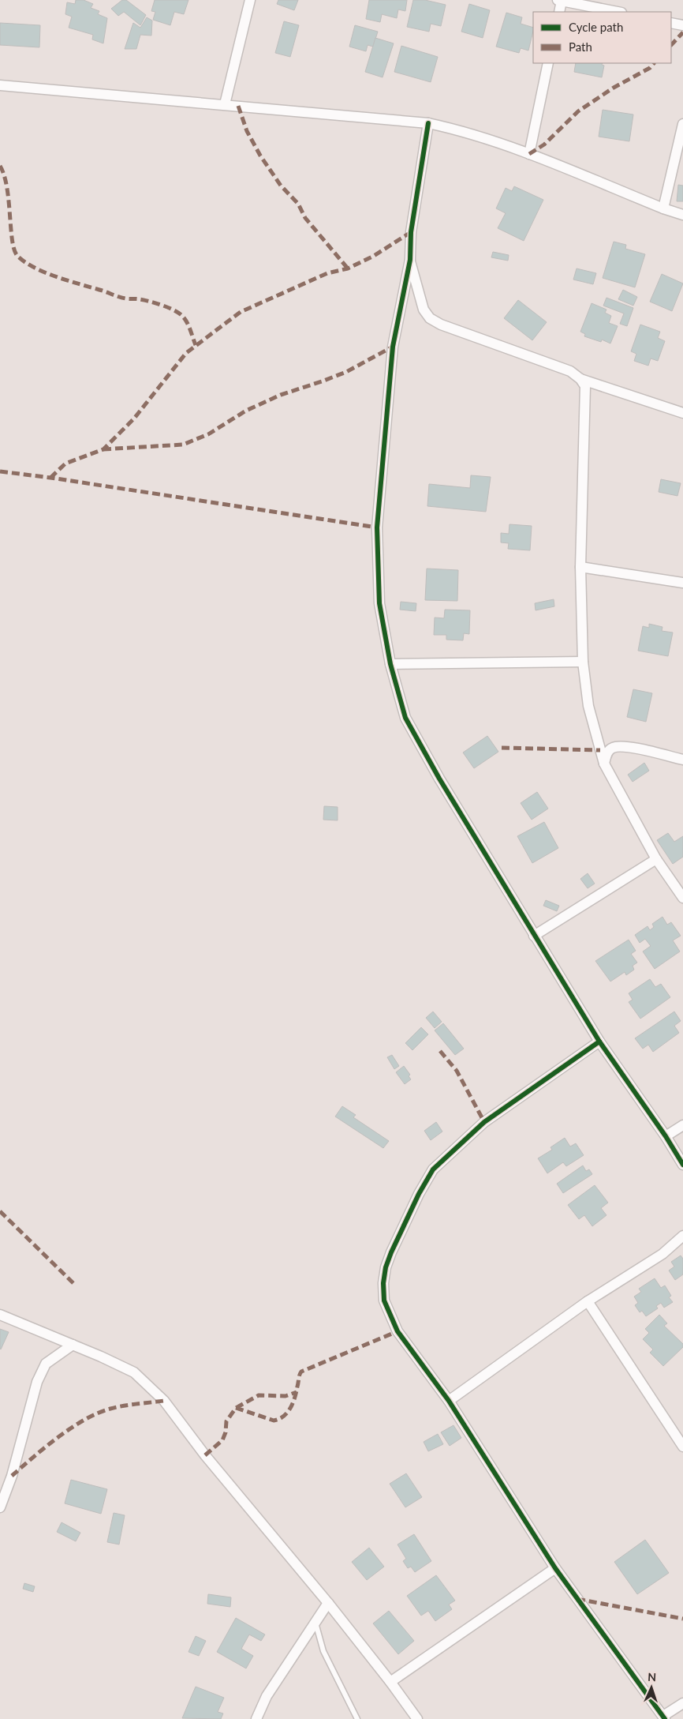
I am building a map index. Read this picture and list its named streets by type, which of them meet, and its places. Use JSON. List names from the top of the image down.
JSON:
{
  "legend": ["Cycle path", "Path"],
  "north": "top"
}
